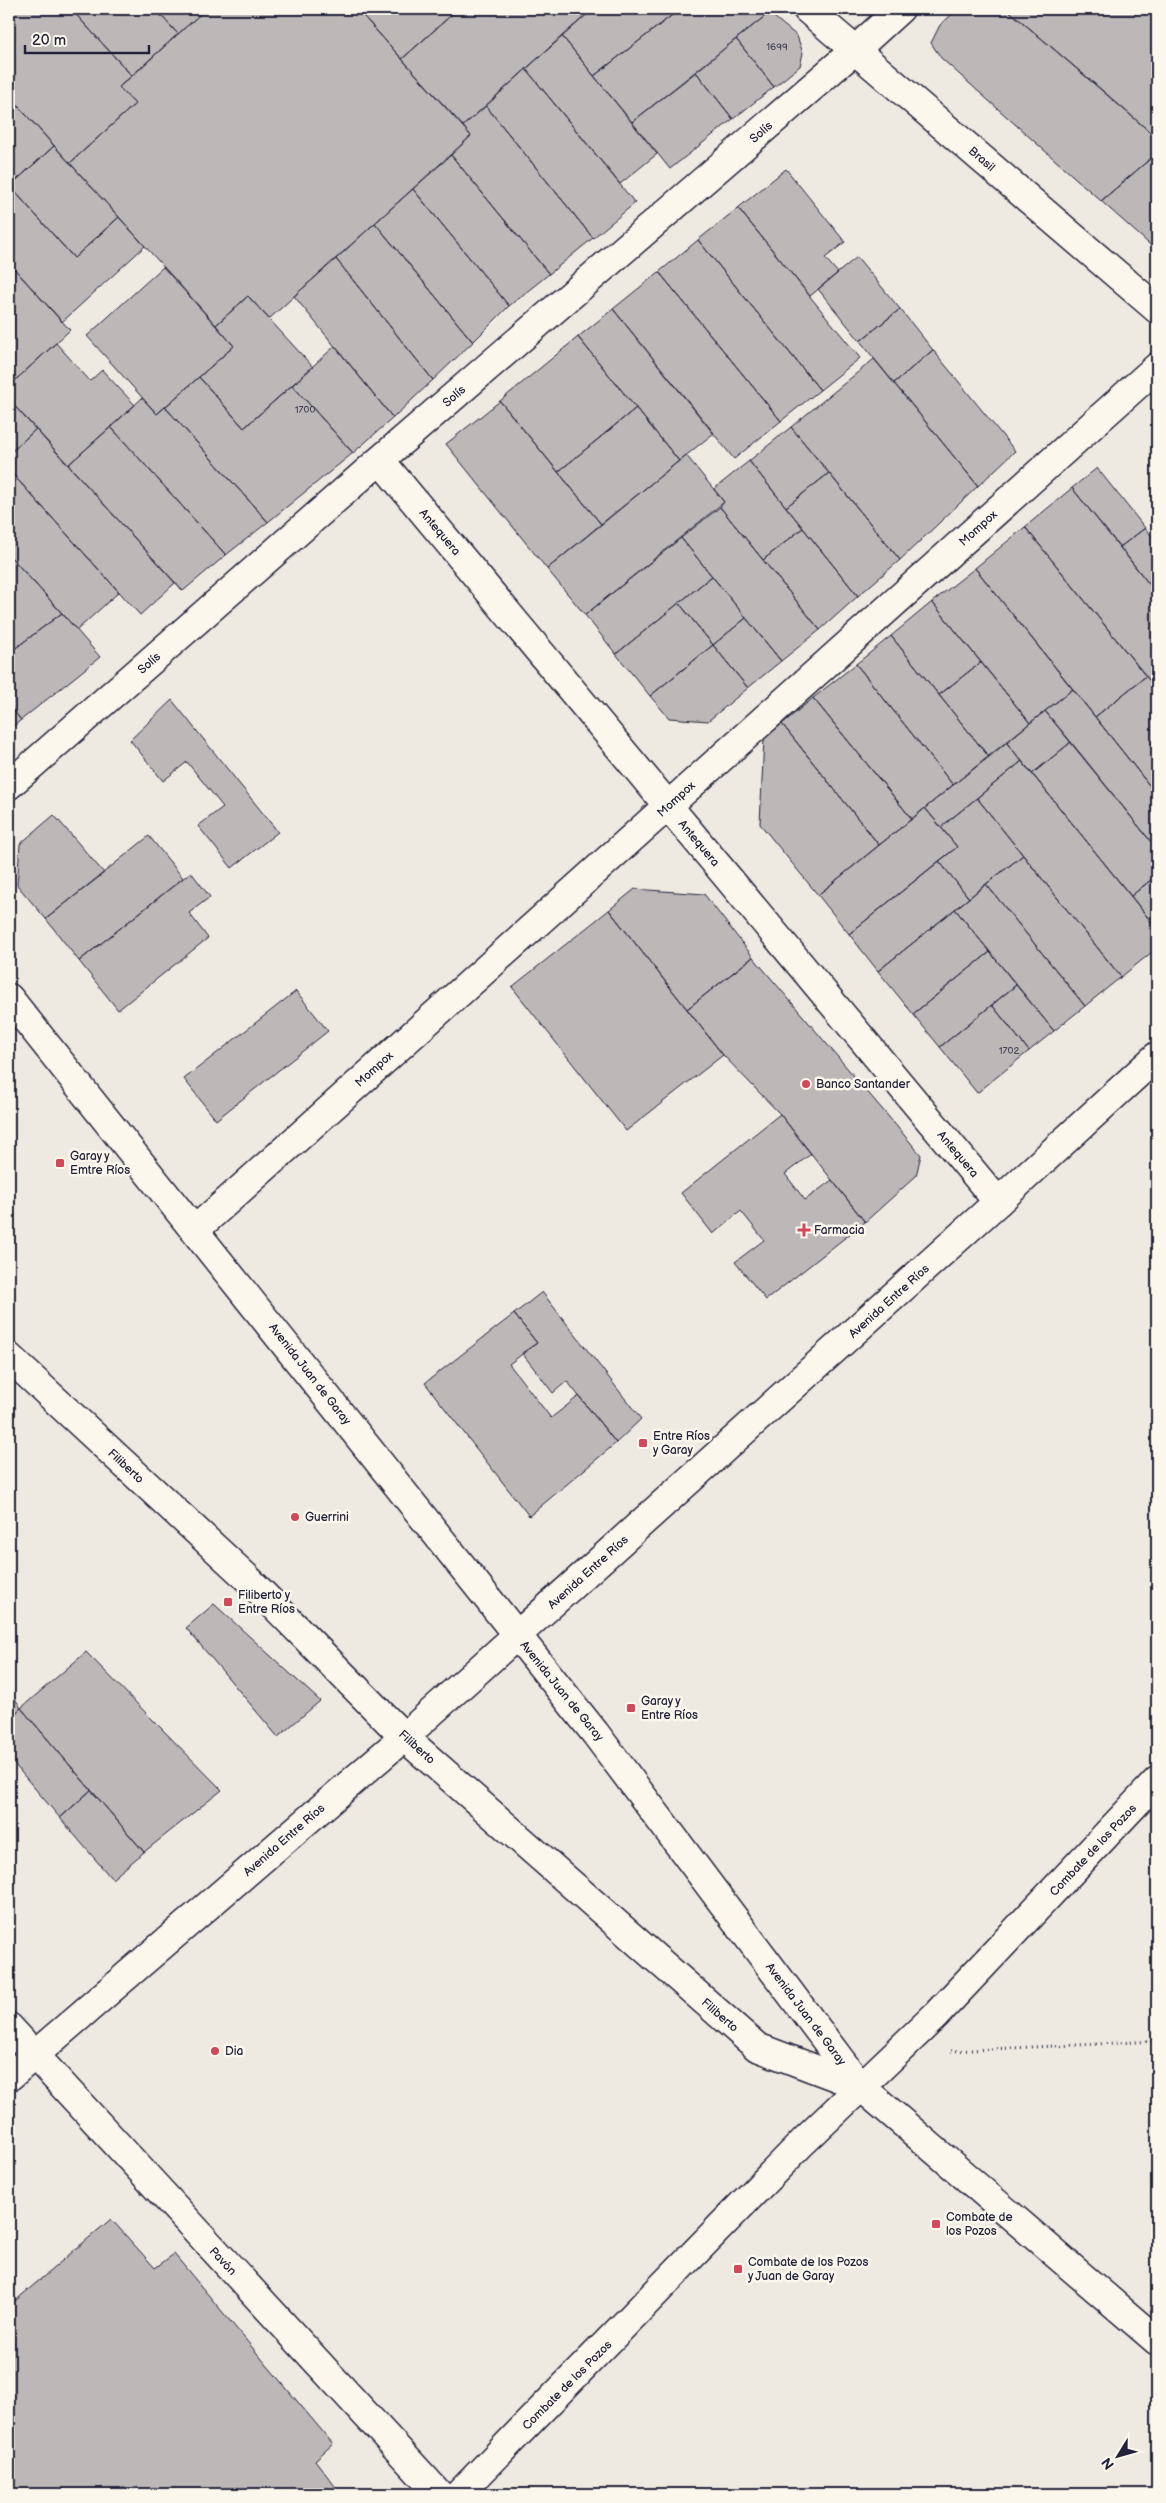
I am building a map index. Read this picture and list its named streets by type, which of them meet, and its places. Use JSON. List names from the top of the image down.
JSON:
{
  "streets": {
    "street": [
      "Solís",
      "Brasil",
      "Mompox",
      "Antequera",
      "Avenida Entre Ríos",
      "Avenida Juan de Garay",
      "Filiberto",
      "Combate de los Pozos",
      "Pavón"
    ]
  },
  "crossings": [
    ["Solís", "Brasil"],
    ["Solís", "Antequera"],
    ["Mompox", "Antequera"],
    ["Mompox", "Avenida Juan de Garay"],
    ["Antequera", "Avenida Entre Ríos"],
    ["Avenida Entre Ríos", "Avenida Juan de Garay"],
    ["Avenida Entre Ríos", "Filiberto"],
    ["Avenida Entre Ríos", "Pavón"],
    ["Avenida Juan de Garay", "Filiberto"],
    ["Avenida Juan de Garay", "Combate de los Pozos"],
    ["Filiberto", "Combate de los Pozos"]
  ],
  "places": {
    "other": ["Banco Santander", "Guerrini", "Dia"],
    "transit": [
      "Garay y Emtre Ríos",
      "Entre Ríos y Garay",
      "Filiberto y Entre Ríos",
      "Garay y Entre Ríos",
      "Combate de los Pozos",
      "Combate de los Pozos y Juan de Garay"
    ],
    "health": ["Farmacia"]
  },
  "house_numbers": ["1699", "1700", "1702"],
  "scale_bar": "20 m",
  "north": "bottom left"
}
